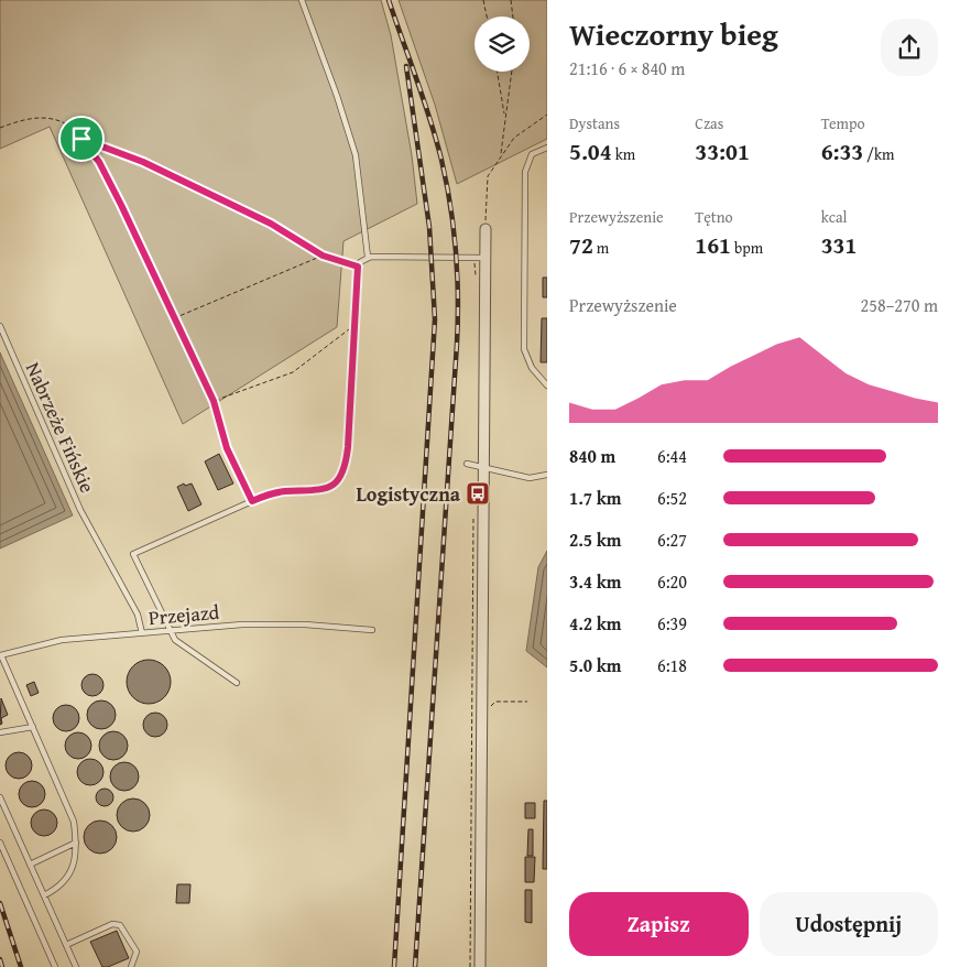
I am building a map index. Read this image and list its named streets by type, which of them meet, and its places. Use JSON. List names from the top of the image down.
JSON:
{
  "streets": {
    "lane": ["Nabrzeże Fińskie", "Przejazd"]
  },
  "crossings": [
    ["Nabrzeże Fińskie", "Przejazd"]
  ],
  "places": {
    "bus stop": ["Logistyczna"]
  },
  "page": {
    "heading": ["Wieczorny bieg", "21:16 · 6 × 840 m"],
    "stats": [
      ["Dystans", "5.04 km"],
      ["Czas", "33:01"],
      ["Tempo", "6:33 /km"],
      ["Przewyższenie", "72 m"],
      ["Tętno", "161 bpm"],
      ["kcal", "331"]
    ],
    "chart": ["Przewyższenie", "258–270 m"],
    "list": [
      {
        "name": "840 m",
        "note": "6:44"
      },
      {
        "name": "1.7 km",
        "note": "6:52"
      },
      {
        "name": "2.5 km",
        "note": "6:27"
      },
      {
        "name": "3.4 km",
        "note": "6:20"
      },
      {
        "name": "4.2 km",
        "note": "6:39"
      },
      {
        "name": "5.0 km",
        "note": "6:18"
      }
    ],
    "buttons": ["Zapisz", "Udostępnij"]
  }
}
